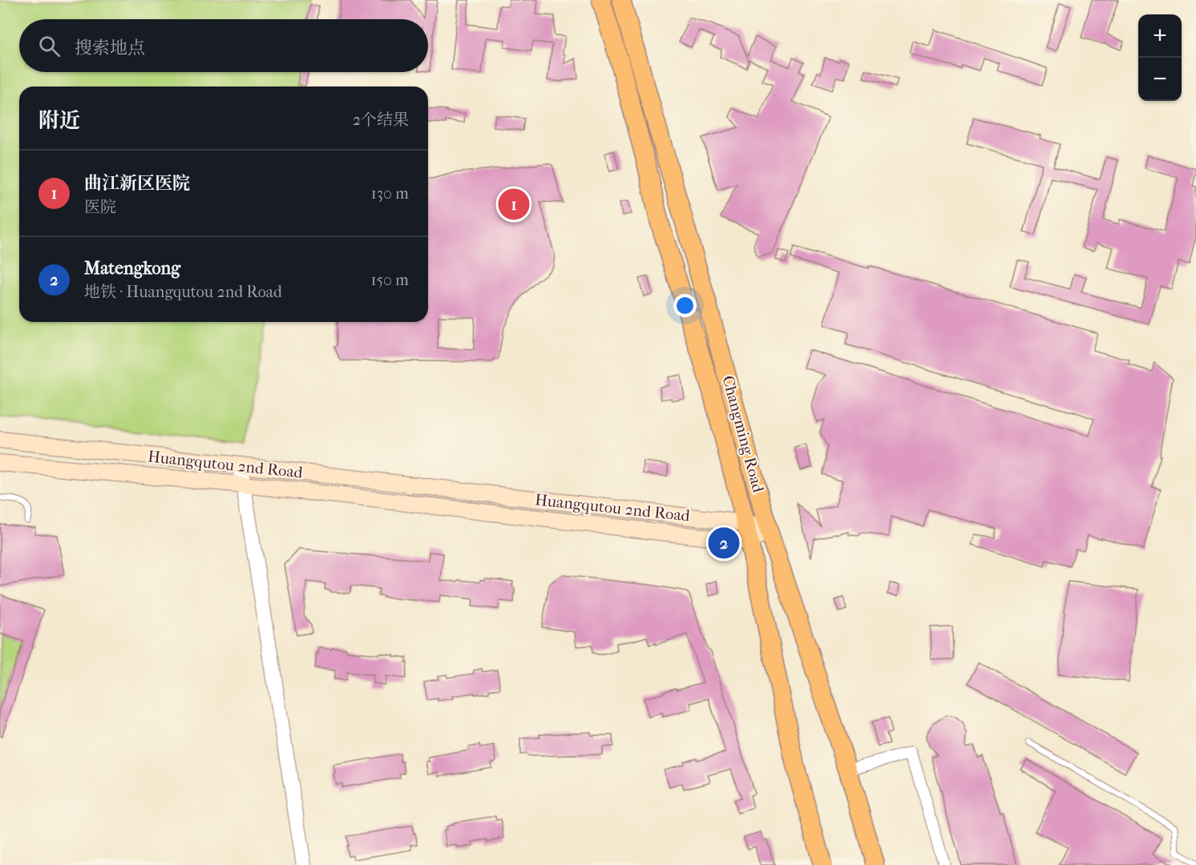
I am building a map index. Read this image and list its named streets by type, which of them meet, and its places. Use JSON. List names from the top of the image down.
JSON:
{
  "streets": {
    "main road": ["Changming Road", "Huangqutou 2nd Road"]
  },
  "crossings": [
    ["Changming Road", "Huangqutou 2nd Road"]
  ],
  "page": {
    "map_buttons": ["+", "−"],
    "search": "搜索地点",
    "heading": ["附近", "2个结果"],
    "list": [
      {
        "mark": "1",
        "name": "曲江新区医院",
        "note": "医院",
        "value": "130 m"
      },
      {
        "mark": "2",
        "name": "Matengkong",
        "note": "地铁 · Huangqutou 2nd Road",
        "value": "150 m"
      }
    ],
    "pins": ["1", "2"]
  }
}
